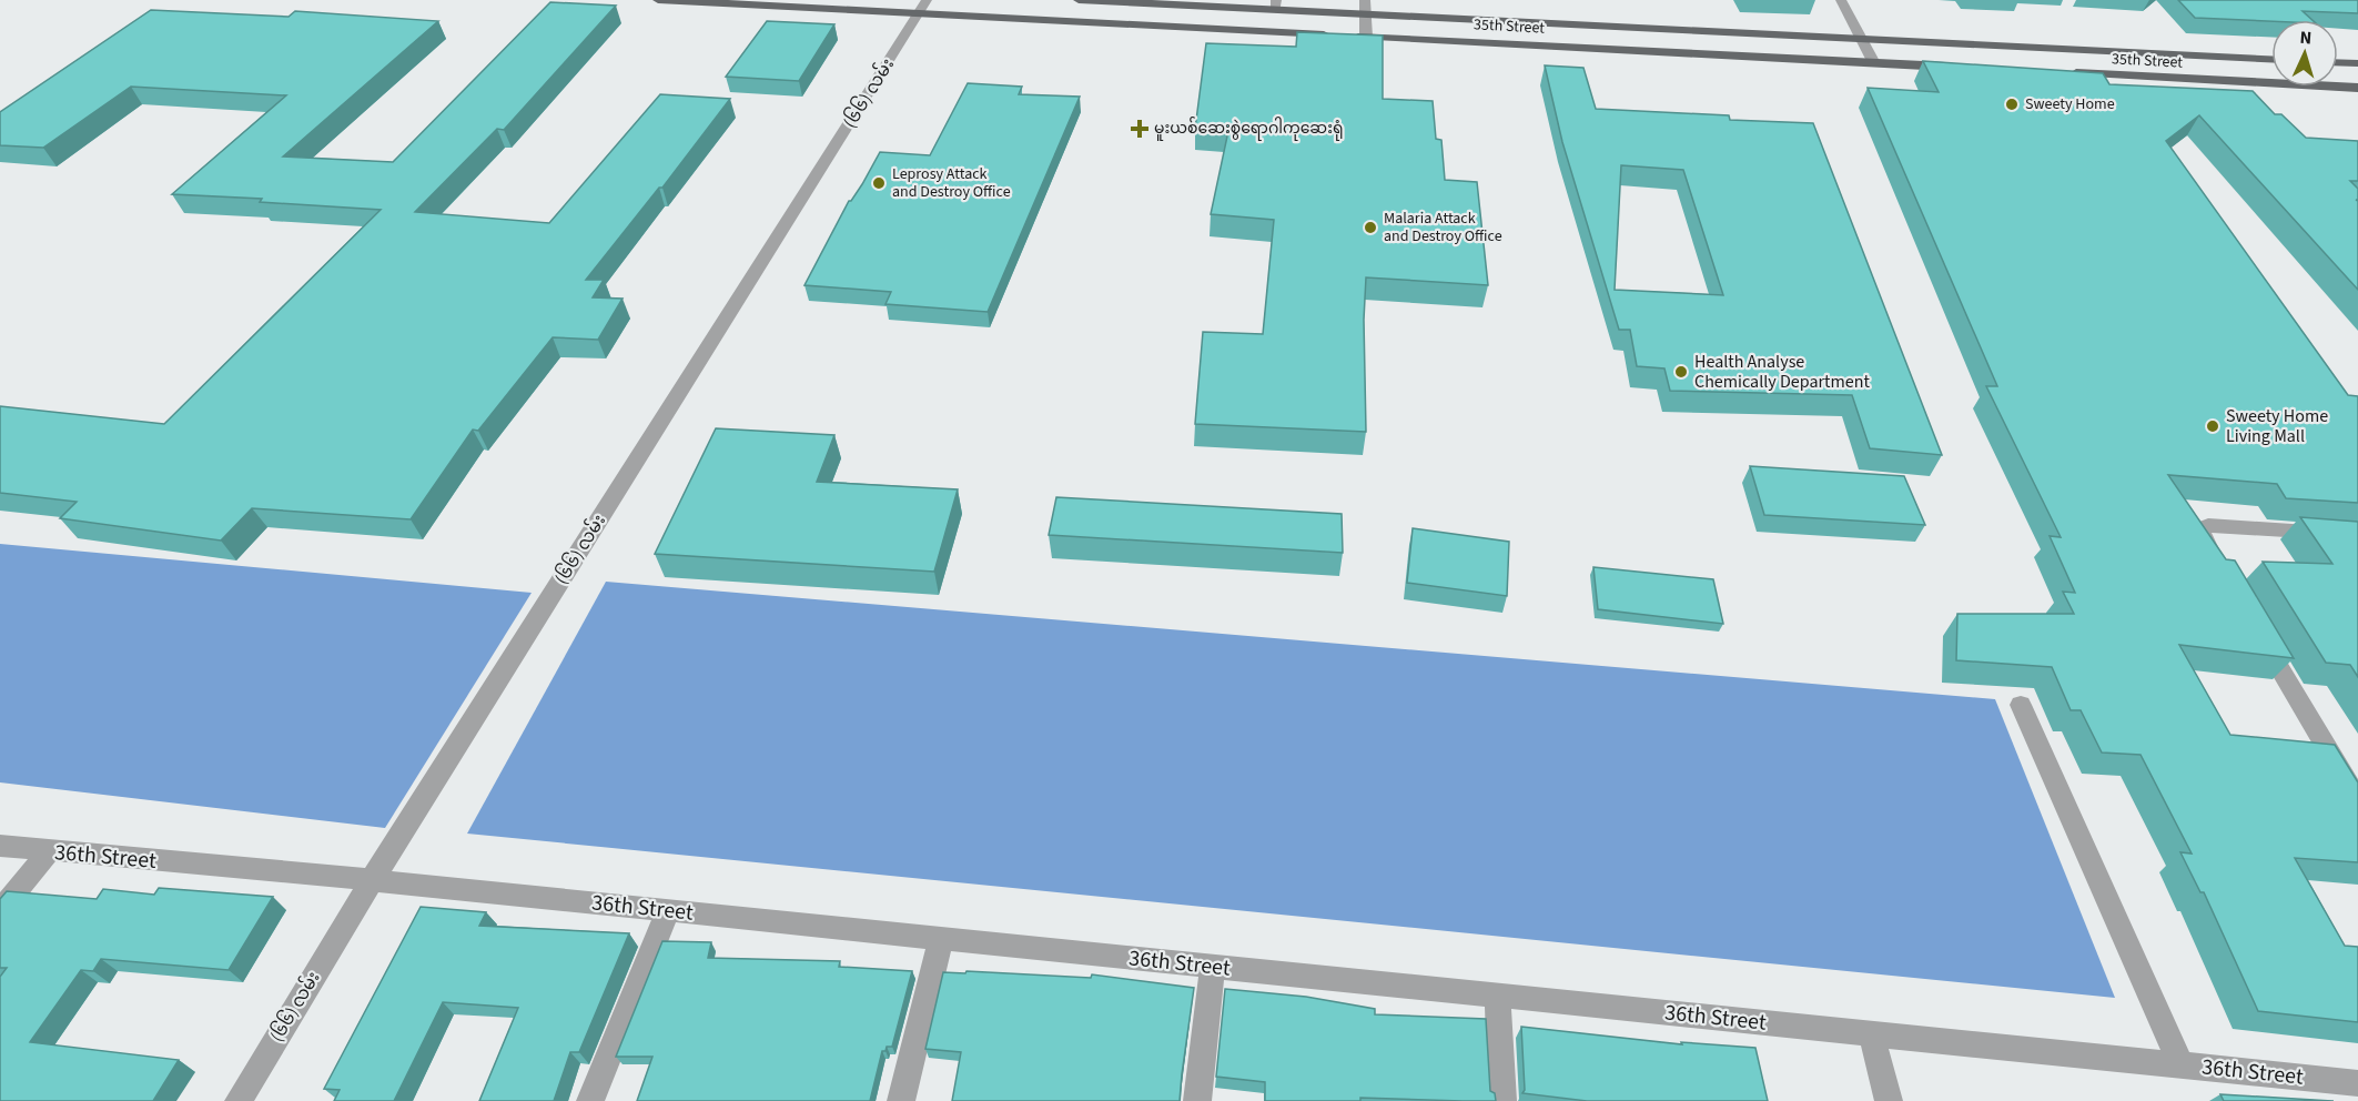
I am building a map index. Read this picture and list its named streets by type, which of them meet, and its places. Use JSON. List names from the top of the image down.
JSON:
{
  "streets": {
    "main road": ["35th Street"],
    "street": ["(၆၆) လမ်း", "36th Street"]
  },
  "crossings": [
    ["35th Street", "(၆၆) လမ်း"],
    ["(၆၆) လမ်း", "36th Street"]
  ],
  "places": {
    "other": [
      "Sweety Home",
      "Leprosy Attack and Destroy Office",
      "Malaria Attack and Destroy Office",
      "Health Analyse Chemically Department",
      "Sweety Home Living Mall"
    ],
    "health": ["မူးယစ်ဆေးစွဲရောဂါကုဆေးရုံ"]
  },
  "north": "top"
}
